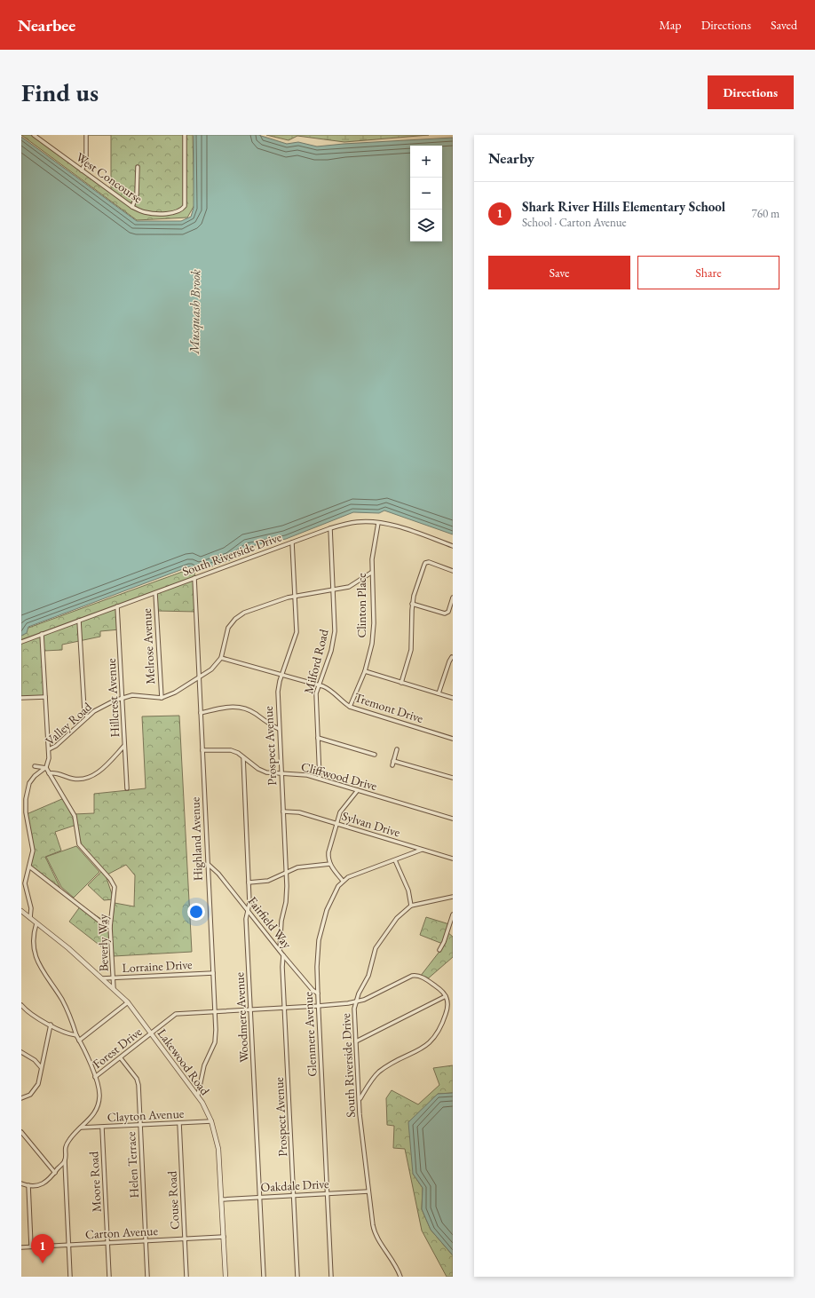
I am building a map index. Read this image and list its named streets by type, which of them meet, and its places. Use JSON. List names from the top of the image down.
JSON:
{
  "streets": {
    "street": [
      "West Concourse",
      "South Riverside Drive",
      "Clinton Place",
      "Melrose Avenue",
      "Milford Road",
      "Hillcrest Avenue",
      "Tremont Drive",
      "Valley Road",
      "Prospect Avenue",
      "Cliffwood Drive",
      "Sylvan Drive",
      "Highland Avenue",
      "Fairfield Way",
      "Beverly Way",
      "Lorraine Drive",
      "Woodmere Avenue",
      "Glenmere Avenue",
      "Forest Drive",
      "Lakewood Road",
      "Clayton Avenue",
      "Helen Terrace",
      "Moore Road",
      "Oakdale Drive",
      "Couse Road",
      "Carton Avenue"
    ]
  },
  "crossings": [
    ["South Riverside Drive", "Clinton Place"],
    ["South Riverside Drive", "Melrose Avenue"],
    ["South Riverside Drive", "Milford Road"],
    ["South Riverside Drive", "Hillcrest Avenue"],
    ["South Riverside Drive", "Prospect Avenue"],
    ["South Riverside Drive", "Highland Avenue"],
    ["South Riverside Drive", "Forest Drive"],
    ["South Riverside Drive", "Oakdale Drive"],
    ["Clinton Place", "Tremont Drive"],
    ["Melrose Avenue", "Valley Road"],
    ["Milford Road", "Tremont Drive"],
    ["Milford Road", "Cliffwood Drive"],
    ["Hillcrest Avenue", "Valley Road"],
    ["Tremont Drive", "Valley Road"],
    ["Tremont Drive", "Prospect Avenue"],
    ["Valley Road", "Highland Avenue"],
    ["Valley Road", "Beverly Way"],
    ["Prospect Avenue", "Cliffwood Drive"],
    ["Prospect Avenue", "Sylvan Drive"],
    ["Prospect Avenue", "Fairfield Way"],
    ["Prospect Avenue", "Forest Drive"],
    ["Prospect Avenue", "Oakdale Drive"],
    ["Cliffwood Drive", "Highland Avenue"],
    ["Cliffwood Drive", "Woodmere Avenue"],
    ["Highland Avenue", "Fairfield Way"],
    ["Highland Avenue", "Lorraine Drive"],
    ["Highland Avenue", "Forest Drive"],
    ["Highland Avenue", "Lakewood Road"],
    ["Fairfield Way", "Woodmere Avenue"],
    ["Fairfield Way", "Glenmere Avenue"],
    ["Beverly Way", "Lorraine Drive"],
    ["Beverly Way", "Lakewood Road"],
    ["Lorraine Drive", "Lakewood Road"],
    ["Woodmere Avenue", "Forest Drive"],
    ["Woodmere Avenue", "Oakdale Drive"],
    ["Glenmere Avenue", "Forest Drive"],
    ["Glenmere Avenue", "Oakdale Drive"],
    ["Forest Drive", "Lakewood Road"],
    ["Forest Drive", "Helen Terrace"],
    ["Lakewood Road", "Clayton Avenue"],
    ["Lakewood Road", "Oakdale Drive"],
    ["Lakewood Road", "Carton Avenue"],
    ["Clayton Avenue", "Helen Terrace"],
    ["Clayton Avenue", "Moore Road"],
    ["Clayton Avenue", "Couse Road"],
    ["Helen Terrace", "Carton Avenue"],
    ["Moore Road", "Carton Avenue"],
    ["Couse Road", "Carton Avenue"]
  ],
  "water": ["Musquash Brook"],
  "page": {
    "header": "Nearbee",
    "nav": ["Map", "Directions", "Saved"],
    "buttons": [
      "Directions",
      ["Save", "Share"]
    ],
    "title": "Find us",
    "heading": "Nearby",
    "map_buttons": ["+", "−"],
    "list": [
      {
        "mark": "1",
        "name": "Shark River Hills Elementary School",
        "note": "School · Carton Avenue",
        "value": "760 m"
      }
    ],
    "pins": "1"
  }
}
